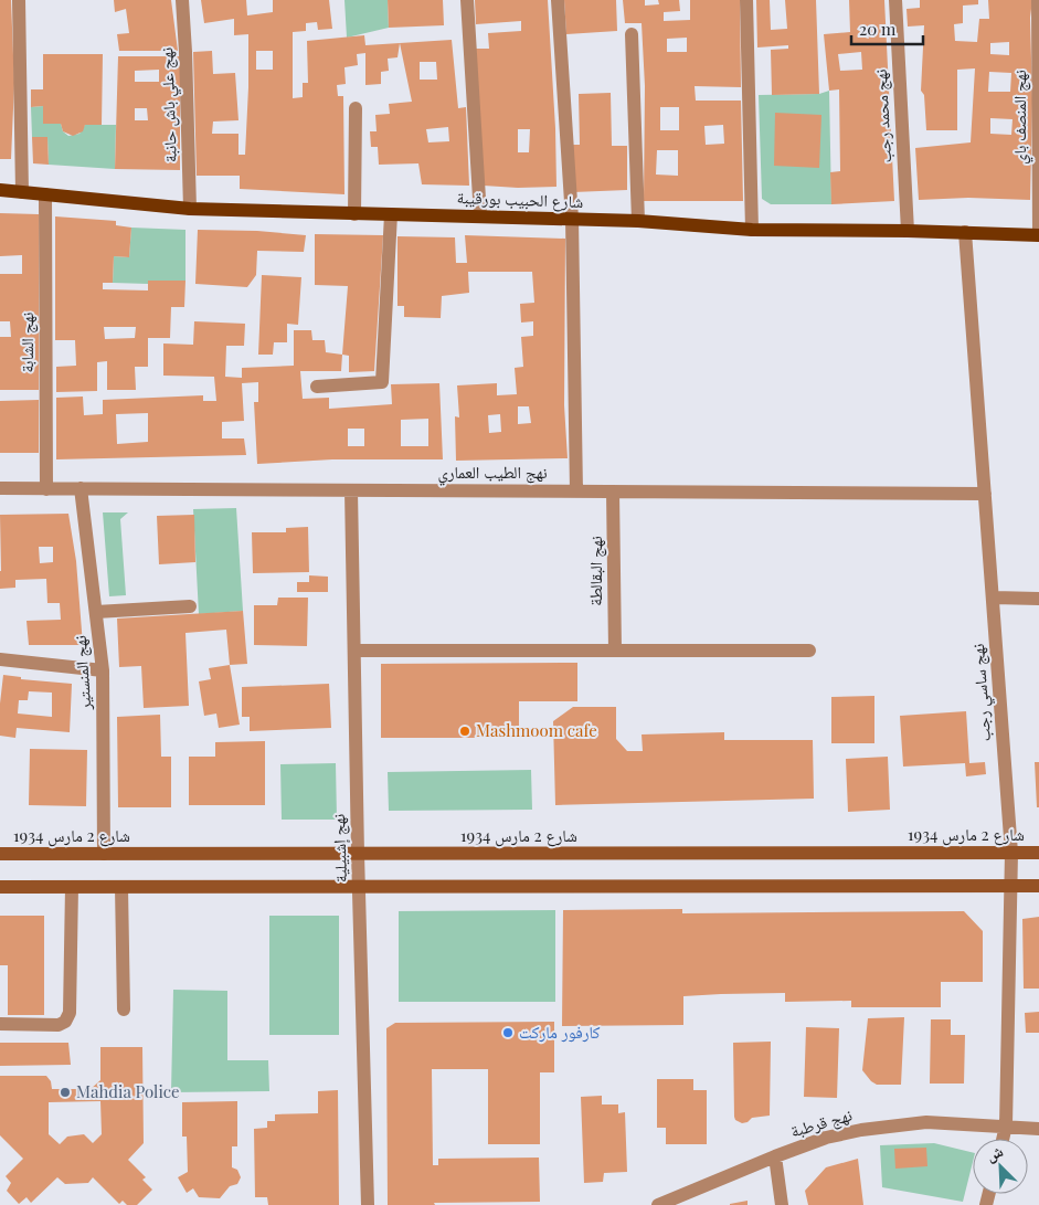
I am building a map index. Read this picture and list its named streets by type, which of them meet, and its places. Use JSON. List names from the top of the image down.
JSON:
{
  "streets": {
    "main road": ["شارع الحبيب بورقيبة"],
    "street": [
      "نهج علي باش حانبة",
      "نهج محمد رجب",
      "نهج المنصف باي",
      "نهج الشابة",
      "نهج الطيب العماري",
      "نهج البقالطة",
      "نهج المنستير",
      "نهج ساسي رجب",
      "شارع 2 مارس 1934",
      "نهج إشبيلية",
      "نهج قرطبة"
    ]
  },
  "crossings": [
    ["نهج علي باش حانبة", "شارع الحبيب بورقيبة"],
    ["نهج محمد رجب", "شارع الحبيب بورقيبة"],
    ["نهج المنصف باي", "شارع الحبيب بورقيبة"],
    ["شارع الحبيب بورقيبة", "نهج الشابة"],
    ["شارع الحبيب بورقيبة", "نهج ساسي رجب"],
    ["نهج الشابة", "نهج الطيب العماري"],
    ["نهج الطيب العماري", "نهج البقالطة"],
    ["نهج الطيب العماري", "نهج المنستير"],
    ["نهج الطيب العماري", "نهج ساسي رجب"],
    ["نهج الطيب العماري", "نهج إشبيلية"],
    ["نهج المنستير", "شارع 2 مارس 1934"],
    ["نهج ساسي رجب", "شارع 2 مارس 1934"],
    ["نهج ساسي رجب", "نهج قرطبة"],
    ["شارع 2 مارس 1934", "نهج إشبيلية"]
  ],
  "places": ["Mashmoom cafe", "كارفور ماركت", "Mahdia Police"],
  "scale_bar": "20 m",
  "north": "top left"
}
